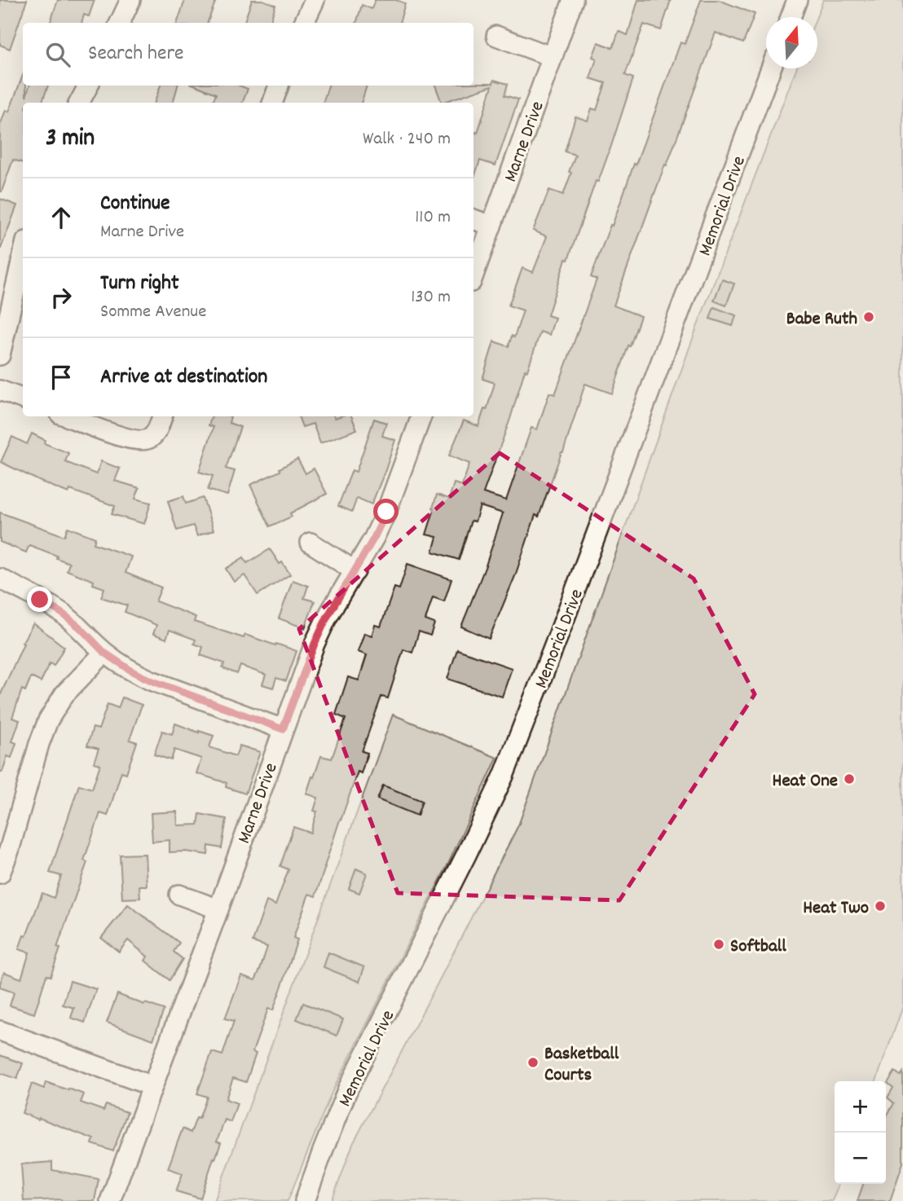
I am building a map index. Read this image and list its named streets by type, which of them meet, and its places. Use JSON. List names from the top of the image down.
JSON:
{
  "streets": {
    "street": ["Marne Drive", "Memorial Drive"]
  },
  "places": [
    "Babe Ruth",
    "Heat One",
    "Heat Two",
    "Softball",
    "Basketball Courts"
  ],
  "north": "top",
  "page": {
    "search": "Search here",
    "heading": ["3 min", "Walk · 240 m"],
    "list": [
      ["Continue", "Marne Drive", "110 m"],
      ["Turn right", "Somme Avenue", "130 m"],
      "Arrive at destination"
    ],
    "map_buttons": ["+", "−"]
  }
}
